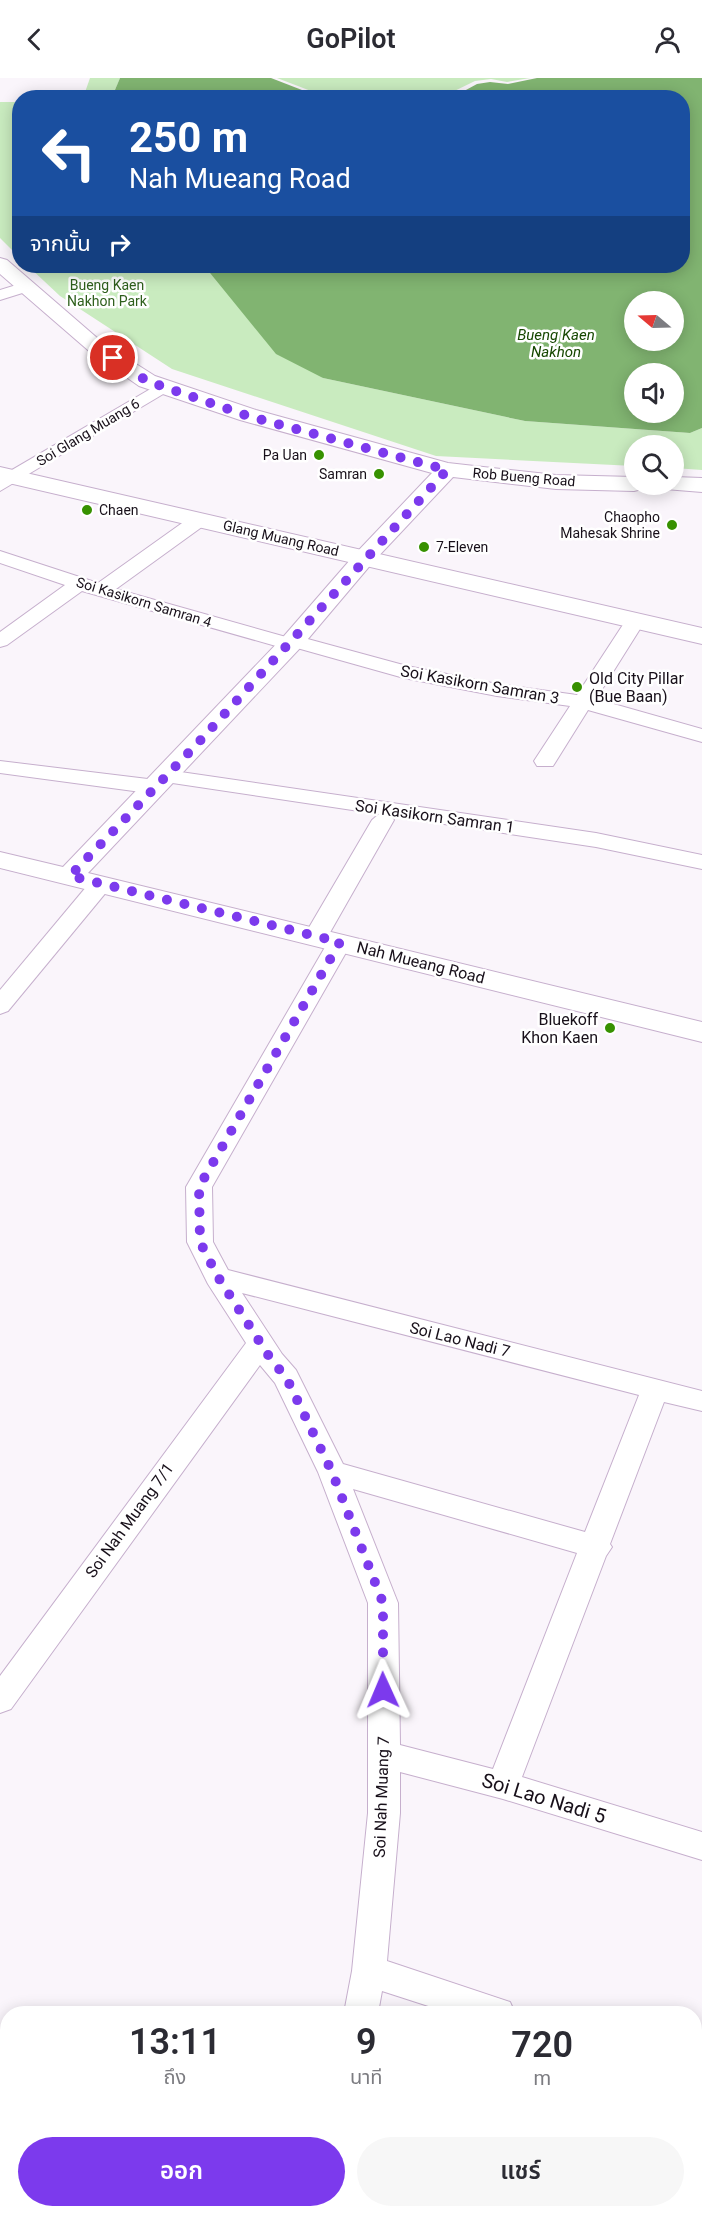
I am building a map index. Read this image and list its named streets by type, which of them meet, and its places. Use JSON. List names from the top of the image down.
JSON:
{
  "streets": {
    "main road": ["Glang Muang Road"],
    "street": [
      "Soi Glang Muang 6",
      "Rob Bueng Road",
      "Soi Kasikorn Samran 4",
      "Soi Kasikorn Samran 3",
      "Soi Kasikorn Samran 1",
      "Nah Mueang Road",
      "Soi Lao Nadi 7",
      "Soi Nah Muang 7/1",
      "Soi Nah Muang 7",
      "Soi Lao Nadi 5"
    ]
  },
  "crossings": [
    ["Soi Glang Muang 6", "Rob Bueng Road"],
    ["Soi Glang Muang 6", "Glang Muang Road"],
    ["Soi Kasikorn Samran 4", "Soi Kasikorn Samran 3"],
    ["Nah Mueang Road", "Soi Nah Muang 7"],
    ["Soi Lao Nadi 7", "Soi Nah Muang 7"],
    ["Soi Nah Muang 7/1", "Soi Nah Muang 7"],
    ["Soi Nah Muang 7", "Soi Lao Nadi 5"]
  ],
  "water": ["Bueng Kaen Nakhon"],
  "parks": ["Bueng Kaen Nakhon Park"],
  "places": [
    "Pa Uan",
    "Samran",
    "Chaen",
    "Chaopho Mahesak Shrine",
    "7-Eleven",
    "Old City Pillar (Bue Baan)",
    "Bluekoff Khon Kaen"
  ],
  "north": "left",
  "page": {
    "header": "GoPilot",
    "turn": ["250 m", "Nah Mueang Road"],
    "then": "จากนั้น",
    "eta": [
      "13:11",
      "ถึง",
      "9",
      "นาที",
      "720",
      "m"
    ],
    "buttons": ["ออก", "แชร์"]
  }
}
